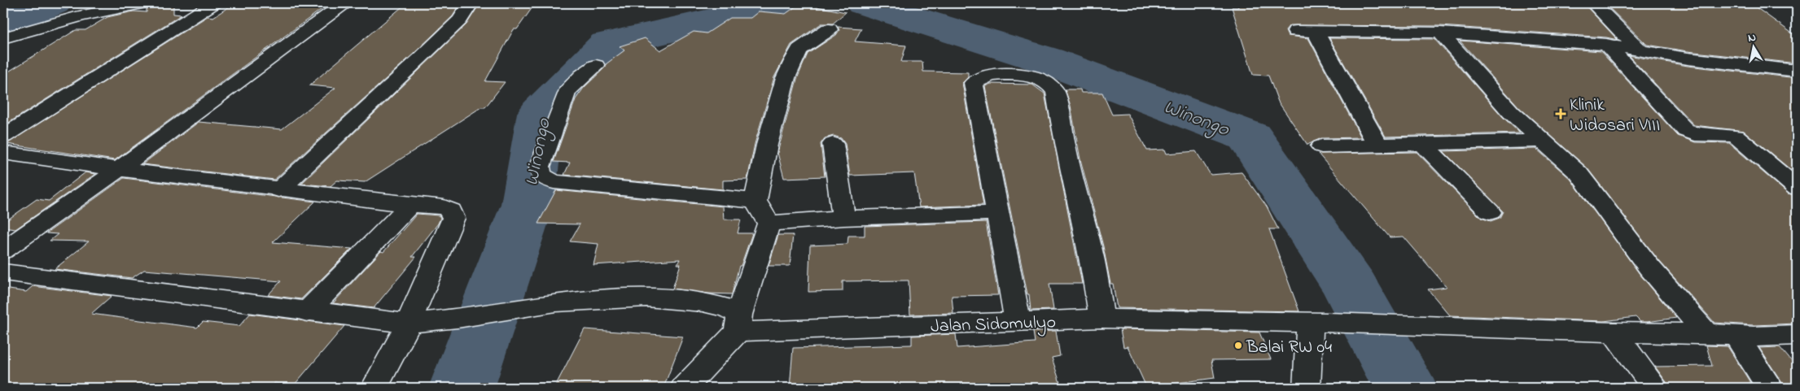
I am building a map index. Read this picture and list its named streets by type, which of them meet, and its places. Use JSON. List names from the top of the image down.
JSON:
{
  "streets": {
    "street": ["Jalan Sidomulyo"]
  },
  "water": ["Winongo"],
  "places": {
    "health": ["Klinik Widosari VIII"],
    "other": ["Balai RW 04"]
  },
  "north": "top"
}
